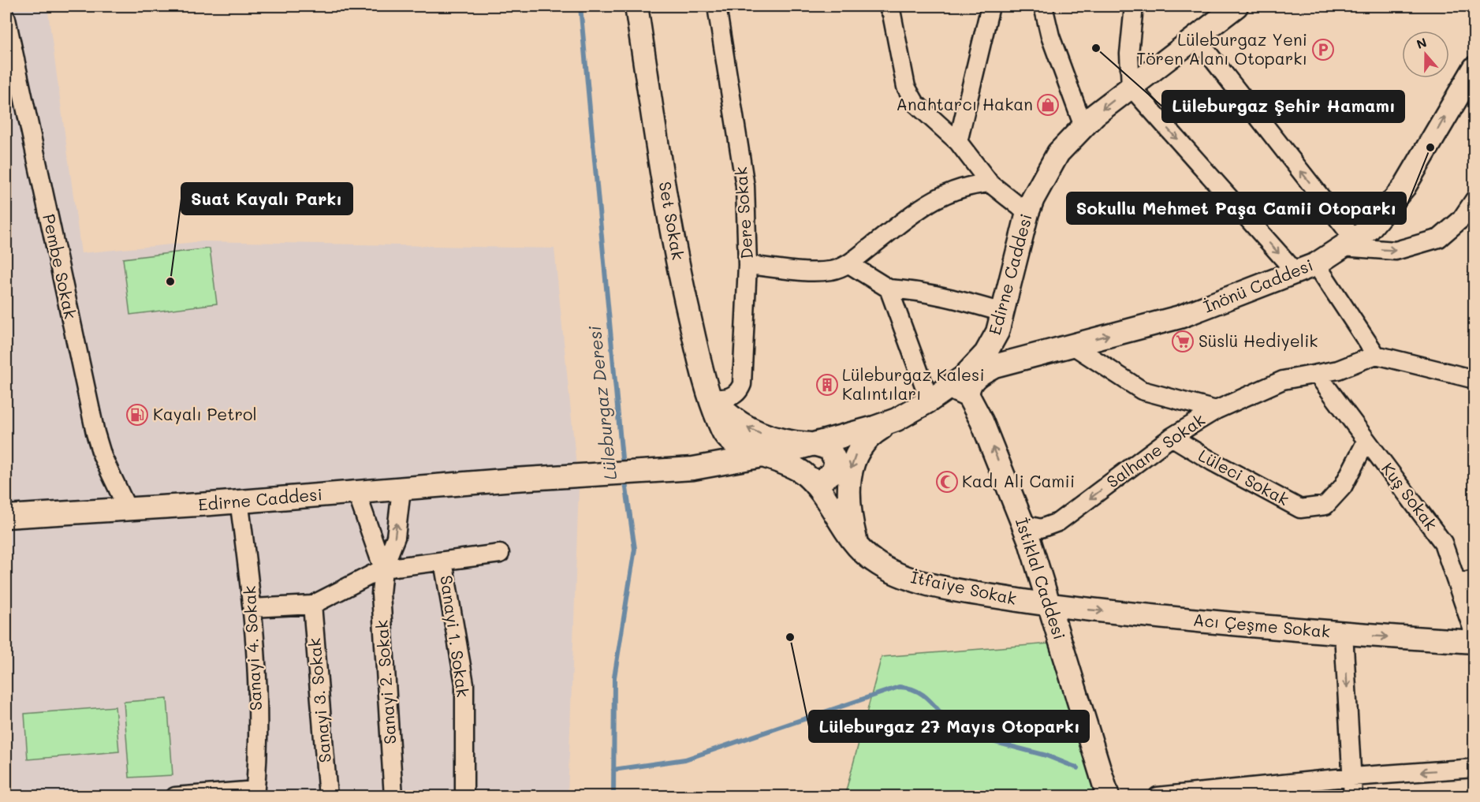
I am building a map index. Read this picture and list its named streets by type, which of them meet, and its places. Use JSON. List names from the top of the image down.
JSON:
{
  "streets": {
    "main road": [
      "Set Sokak",
      "Edirne Caddesi",
      "İnönü Caddesi",
      "İstiklal Caddesi",
      "İtfaiye Sokak",
      "Acı Çeşme Sokak"
    ],
    "street": [
      "Dere Sokak",
      "Pembe Sokak",
      "Salhane Sokak",
      "Lüleci Sokak",
      "Kuş Sokak",
      "Sanayi 1. Sokak",
      "Sanayi 4. Sokak",
      "Sanayi 2. Sokak",
      "Sanayi 3. Sokak"
    ]
  },
  "crossings": [
    ["Dere Sokak", "Set Sokak"],
    ["Set Sokak", "Edirne Caddesi"],
    ["Pembe Sokak", "Edirne Caddesi"],
    ["Edirne Caddesi", "İtfaiye Sokak"],
    ["Edirne Caddesi", "Sanayi 4. Sokak"],
    ["Edirne Caddesi", "Sanayi 2. Sokak"],
    ["İnönü Caddesi", "İstiklal Caddesi"],
    ["Salhane Sokak", "Lüleci Sokak"],
    ["Salhane Sokak", "Kuş Sokak"],
    ["Salhane Sokak", "İstiklal Caddesi"],
    ["Lüleci Sokak", "Kuş Sokak"],
    ["İstiklal Caddesi", "İtfaiye Sokak"],
    ["İstiklal Caddesi", "Acı Çeşme Sokak"],
    ["İtfaiye Sokak", "Acı Çeşme Sokak"]
  ],
  "one_way": ["İnönü Caddesi", "Salhane Sokak", "Acı Çeşme Sokak"],
  "water": ["Lüleburgaz Deresi"],
  "places": {
    "other": [
      "Lüleburgaz Şehir Hamamı",
      "Sokullu Mehmet Paşa Camii Otoparkı",
      "Suat Kayalı Parkı",
      "Lüleburgaz 27 Mayıs Otoparkı"
    ],
    "parking": ["Lüleburgaz Yeni Tören Alanı Otoparkı"],
    "shop": ["Anahtarcı Hakan"],
    "supermarket": ["Süslü Hediyelik"],
    "building": ["Lüleburgaz Kalesi Kalıntıları"],
    "fuel station": ["Kayalı Petrol"],
    "mosque": ["Kadı Ali Camii"]
  },
  "north": "top"
}
